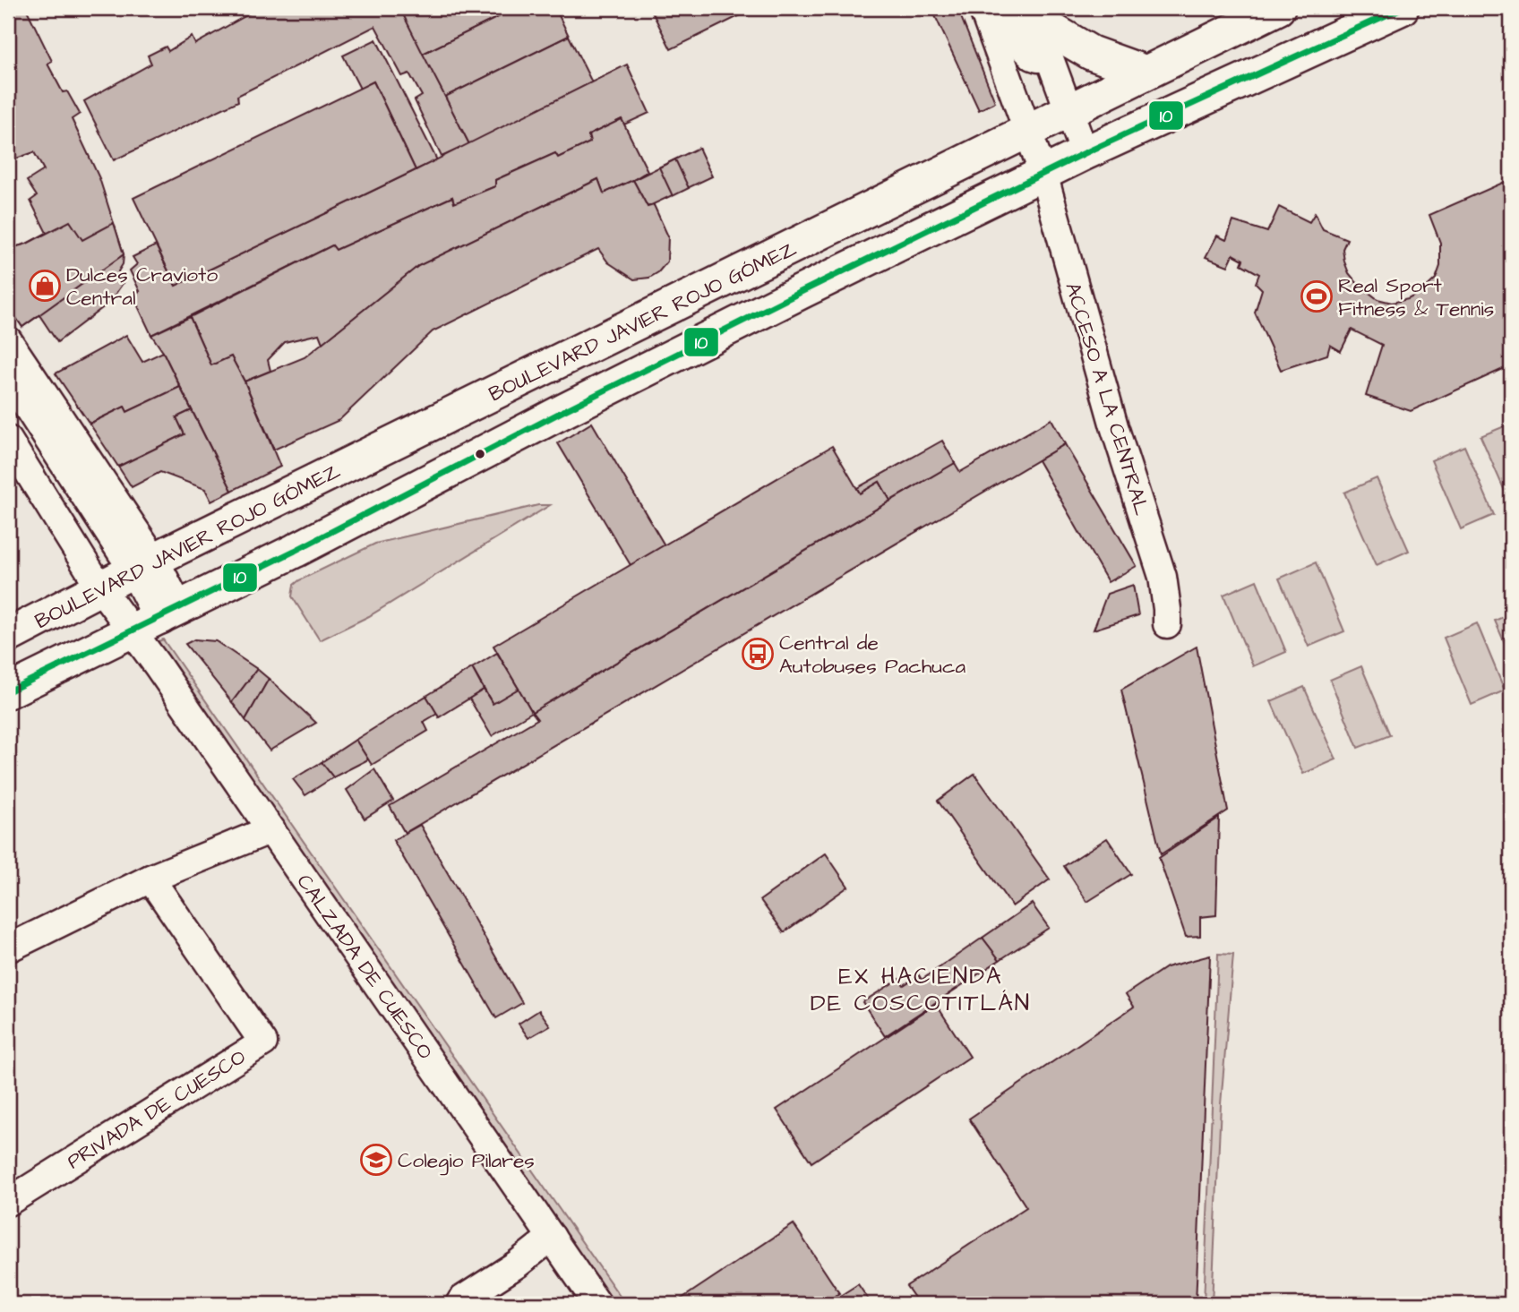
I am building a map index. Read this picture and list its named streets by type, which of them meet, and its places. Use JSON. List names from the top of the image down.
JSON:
{
  "streets": {
    "main road": ["BOULEVARD JAVIER ROJO GÓMEZ"],
    "street": ["ACCESO A LA CENTRAL", "CALZADA DE CUESCO", "PRIVADA DE CUESCO"]
  },
  "crossings": [
    ["BOULEVARD JAVIER ROJO GÓMEZ", "ACCESO A LA CENTRAL"]
  ],
  "districts": ["EX HACIENDA DE COSCOTITLÁN"],
  "places": {
    "shop": ["Dulces Cravioto Central"],
    "sports": ["Real Sport Fitness & Tennis"],
    "bus stop": ["Central de Autobuses Pachuca"],
    "school or university": ["Colegio Pilares"]
  },
  "lines": ["transit line 10"]
}
